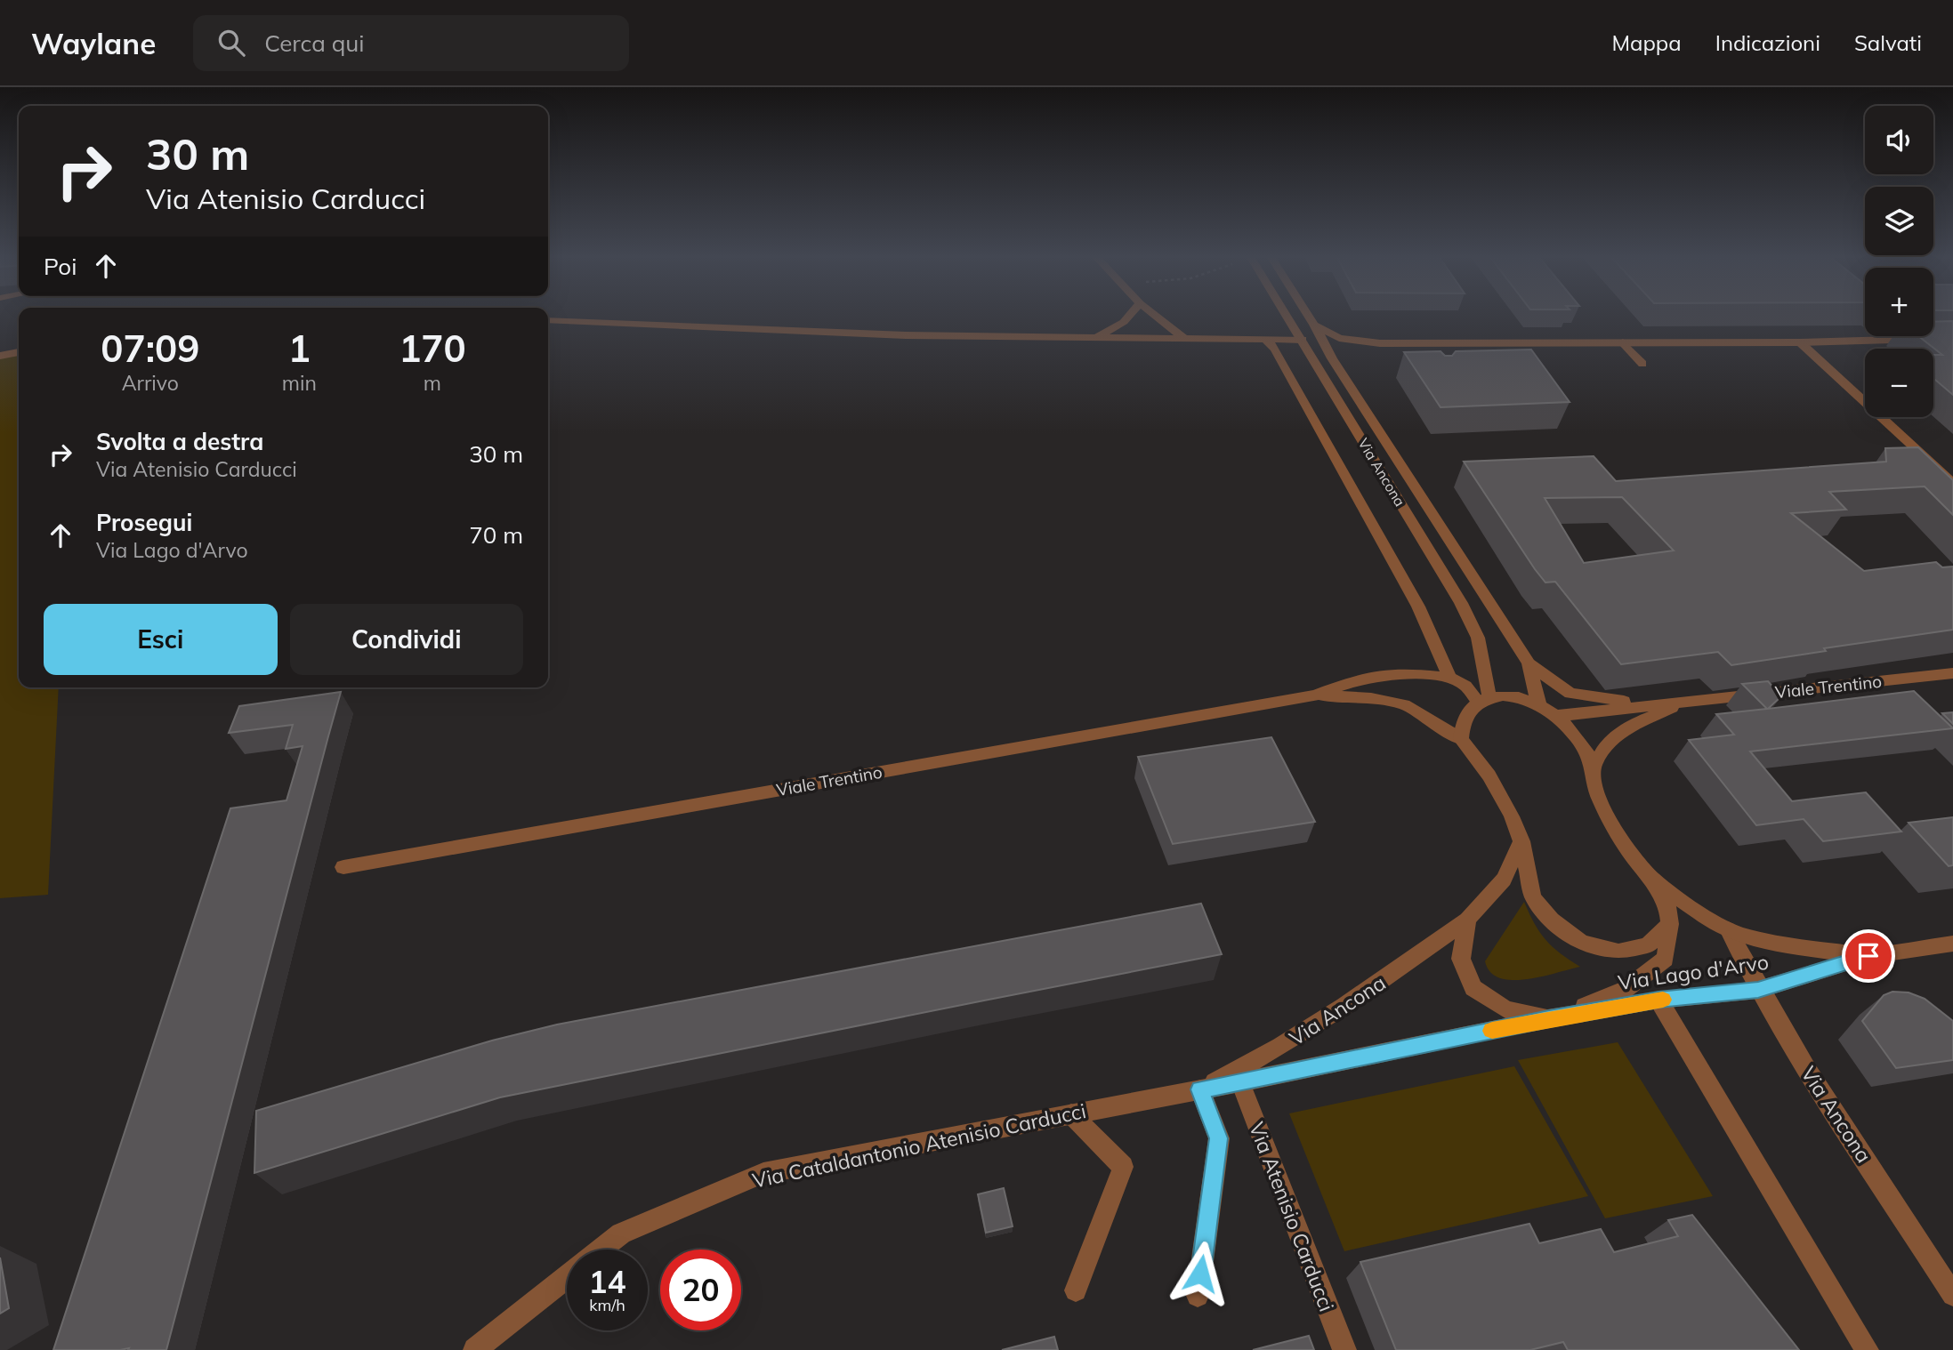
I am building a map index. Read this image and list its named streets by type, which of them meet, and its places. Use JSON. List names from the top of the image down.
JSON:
{
  "streets": {
    "street": [
      "Via Ancona",
      "Viale Trentino",
      "Via Lago d'Arvo",
      "Via Cataldantonio Atenisio Carducci",
      "Via Atenisio Carducci"
    ]
  },
  "crossings": [
    ["Via Ancona", "Viale Trentino"],
    ["Via Ancona", "Via Lago d'Arvo"],
    ["Via Ancona", "Via Cataldantonio Atenisio Carducci"]
  ],
  "page": {
    "header": "Waylane",
    "search": "Cerca qui",
    "nav": ["Mappa", "Indicazioni", "Salvati"],
    "map_buttons": ["+", "−"],
    "turn": ["30 m", "Via Atenisio Carducci"],
    "then": "Poi",
    "eta": [
      "07:09",
      "Arrivo",
      "1",
      "min",
      "170",
      "m"
    ],
    "list": [
      {
        "name": "Svolta a destra",
        "note": "Via Atenisio Carducci",
        "value": "30 m"
      },
      {
        "name": "Prosegui",
        "note": "Via Lago d'Arvo",
        "value": "70 m"
      }
    ],
    "buttons": ["Esci", "Condividi"],
    "speed": "14 km/h",
    "limit": "20"
  }
}
